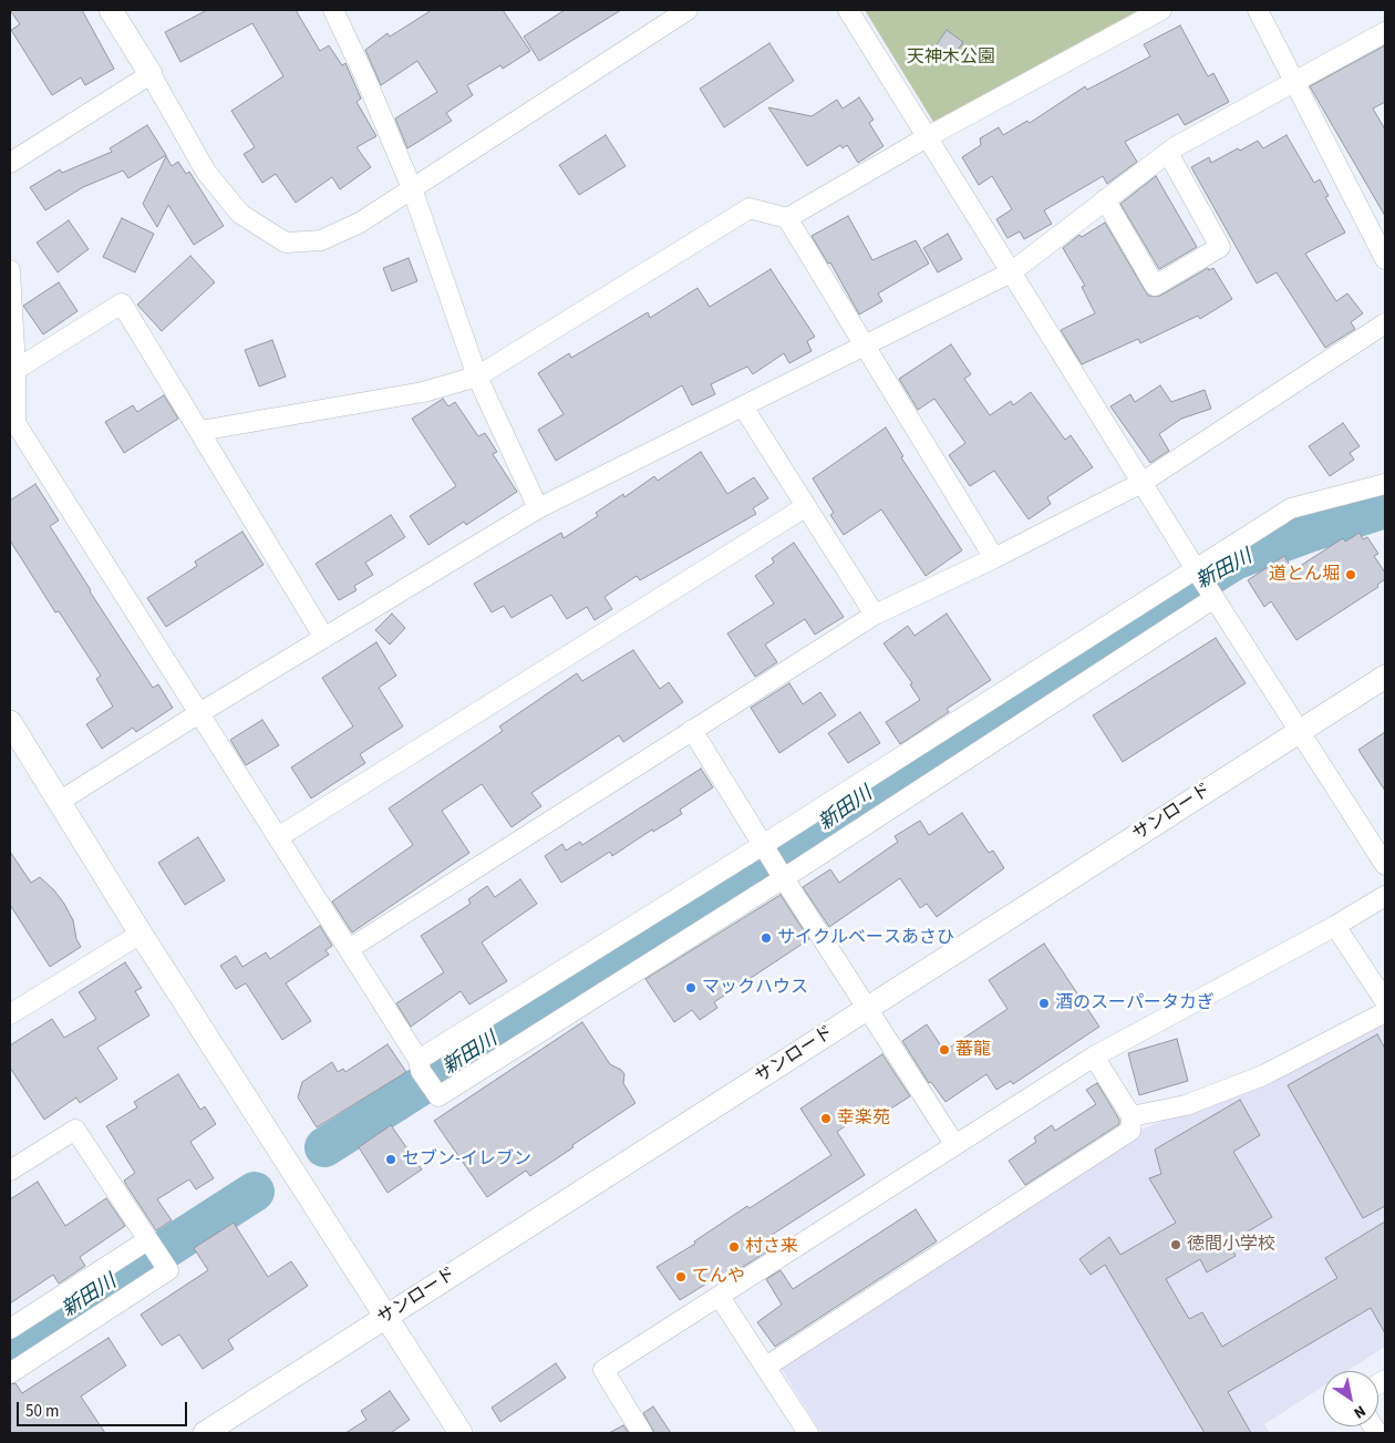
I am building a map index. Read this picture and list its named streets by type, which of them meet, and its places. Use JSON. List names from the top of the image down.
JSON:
{
  "streets": {
    "street": ["サンロード"]
  },
  "water": ["新田川"],
  "parks": ["天神木公園"],
  "places": [
    "道とん堀",
    "サイクルベースあさひ",
    "マックハウス",
    "酒のスーパータカぎ",
    "蕃龍",
    "幸楽苑",
    "セブン-イレブン",
    "徳間小学校",
    "村さ来",
    "てんや"
  ],
  "scale_bar": "50 m",
  "north": "bottom right"
}
